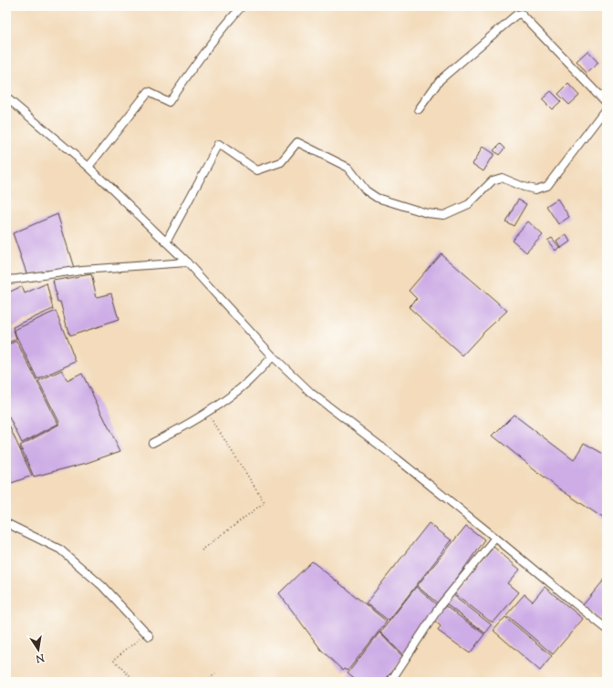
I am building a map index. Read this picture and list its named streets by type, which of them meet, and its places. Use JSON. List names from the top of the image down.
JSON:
{
  "north": "bottom"
}
